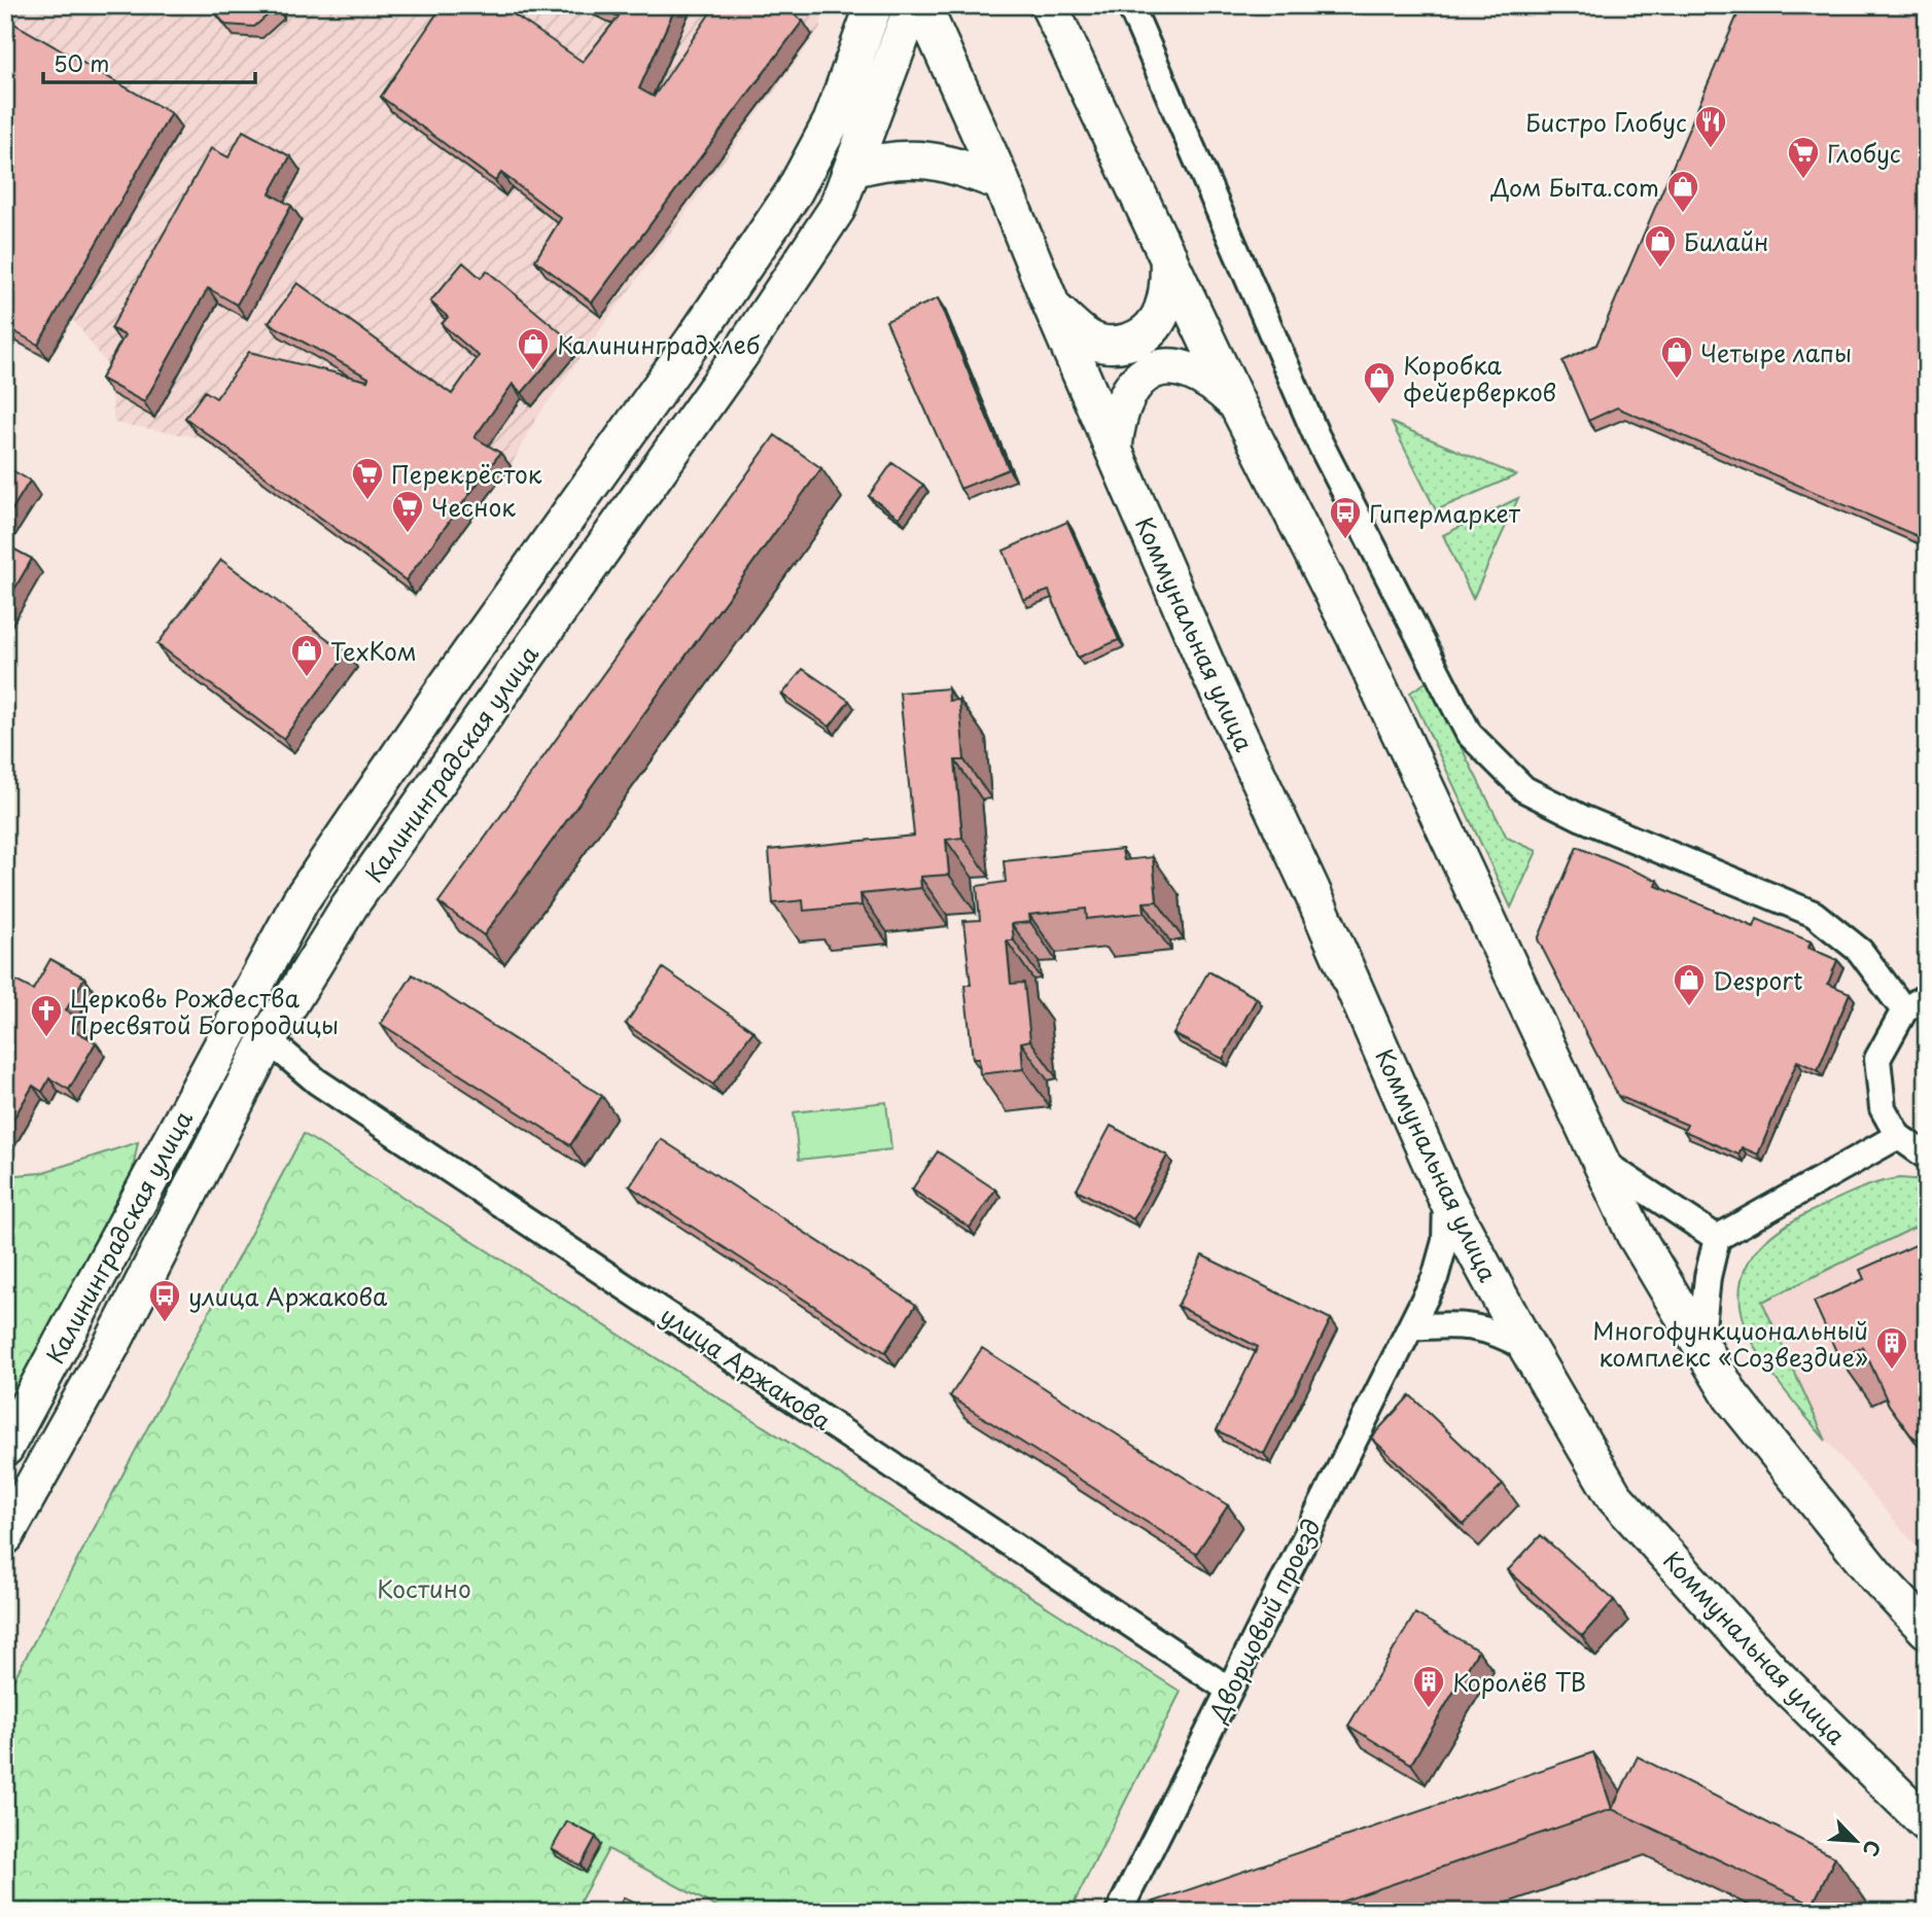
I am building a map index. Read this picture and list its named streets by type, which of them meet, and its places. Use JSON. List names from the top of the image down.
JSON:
{
  "streets": {
    "main road": ["Коммунальная улица", "Калининградская улица"],
    "street": ["улица Аржакова", "Дворцовый проезд"]
  },
  "crossings": [
    ["Коммунальная улица", "Дворцовый проезд"],
    ["Калининградская улица", "улица Аржакова"],
    ["улица Аржакова", "Дворцовый проезд"]
  ],
  "parks": ["Костино"],
  "places": {
    "restaurant": ["Бистро Глобус"],
    "supermarket": ["Глобус", "Перекрёсток", "Чеснок"],
    "shop": [
      "Дом Быта.com",
      "Билайн",
      "Калининградхлеб",
      "Четыре лапы",
      "Коробка фейерверков",
      "ТехКом",
      "Desport"
    ],
    "bus stop": ["Гипермаркет", "улица Аржакова"],
    "church": ["Церковь Рождества Пресвятой Богородицы"],
    "building": ["Многофункциональный комплекс «Созвездие»", "Королёв ТВ"]
  },
  "scale_bar": "50 m",
  "north": "bottom right"
}
